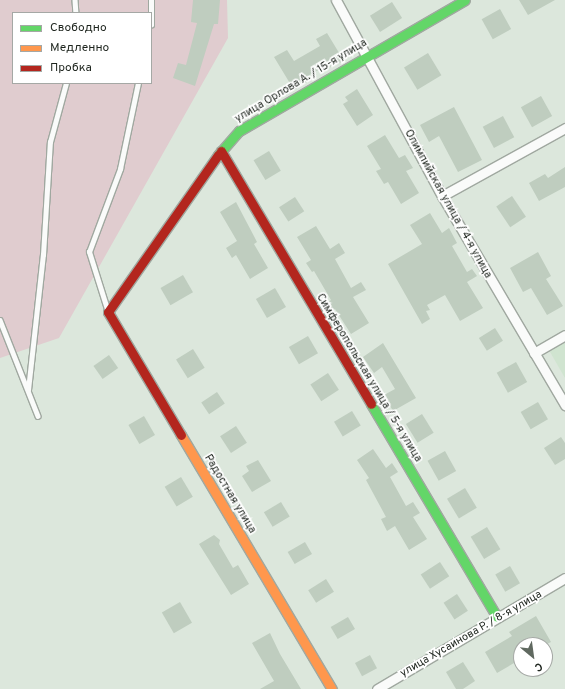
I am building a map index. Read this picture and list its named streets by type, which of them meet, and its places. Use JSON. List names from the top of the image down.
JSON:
{
  "streets": {
    "street": [
      "улица Орлова А. / 15-я улица",
      "Олимпийская улица / 4-я улица",
      "Симферопольская улица / 5-я улица",
      "Радостная улица",
      "улица Хусаинова Р. / 8-я улица"
    ]
  },
  "crossings": [
    ["улица Орлова А. / 15-я улица", "Олимпийская улица / 4-я улица"],
    ["улица Орлова А. / 15-я улица", "Симферопольская улица / 5-я улица"],
    ["улица Орлова А. / 15-я улица", "Радостная улица"],
    ["Симферопольская улица / 5-я улица", "улица Хусаинова Р. / 8-я улица"]
  ],
  "legend": ["Свободно", "Медленно", "Пробка"],
  "north": "bottom right"
}
